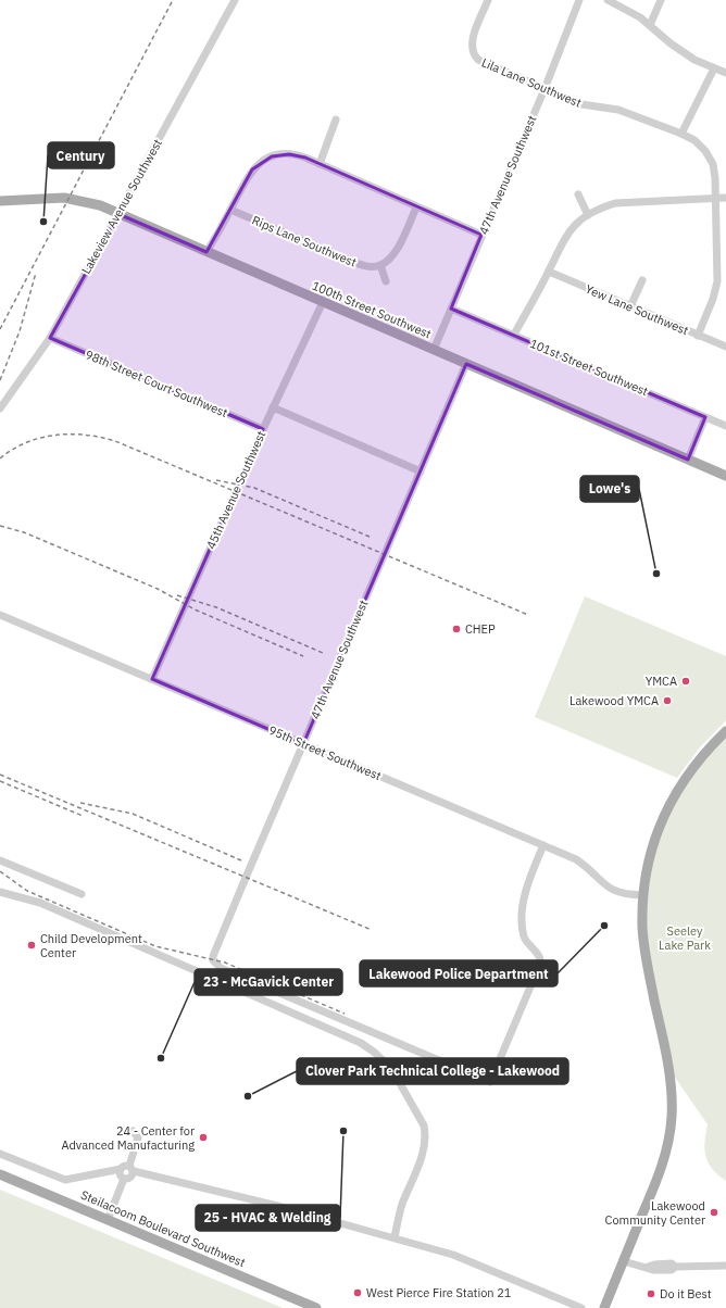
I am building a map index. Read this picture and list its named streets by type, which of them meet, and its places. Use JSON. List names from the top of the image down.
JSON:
{
  "streets": {
    "main road": ["100th Street Southwest", "Steilacoom Boulevard Southwest"],
    "street": [
      "Lila Lane Southwest",
      "47th Avenue Southwest",
      "Lakeview Avenue Southwest",
      "Rips Lane Southwest",
      "Yew Lane Southwest",
      "101st Street Southwest",
      "98th Street Court Southwest",
      "45th Avenue Southwest",
      "95th Street Southwest"
    ]
  },
  "crossings": [
    ["Lila Lane Southwest", "47th Avenue Southwest"],
    ["Lila Lane Southwest", "Yew Lane Southwest"],
    ["47th Avenue Southwest", "100th Street Southwest"],
    ["47th Avenue Southwest", "101st Street Southwest"],
    ["47th Avenue Southwest", "95th Street Southwest"],
    ["Lakeview Avenue Southwest", "100th Street Southwest"],
    ["Lakeview Avenue Southwest", "98th Street Court Southwest"],
    ["100th Street Southwest", "45th Avenue Southwest"],
    ["98th Street Court Southwest", "45th Avenue Southwest"],
    ["45th Avenue Southwest", "95th Street Southwest"]
  ],
  "parks": ["Seeley Lake Park"],
  "places": [
    "Century",
    "Lowe's",
    "CHEP",
    "YMCA",
    "Lakewood YMCA",
    "Lakewood Police Department",
    "Child Development Center",
    "23 - McGavick Center",
    "Clover Park Technical College - Lakewood",
    "25 - HVAC & Welding",
    "24 - Center for Advanced Manufacturing",
    "Lakewood Community Center",
    "West Pierce Fire Station 21",
    "Do it Best"
  ]
}
